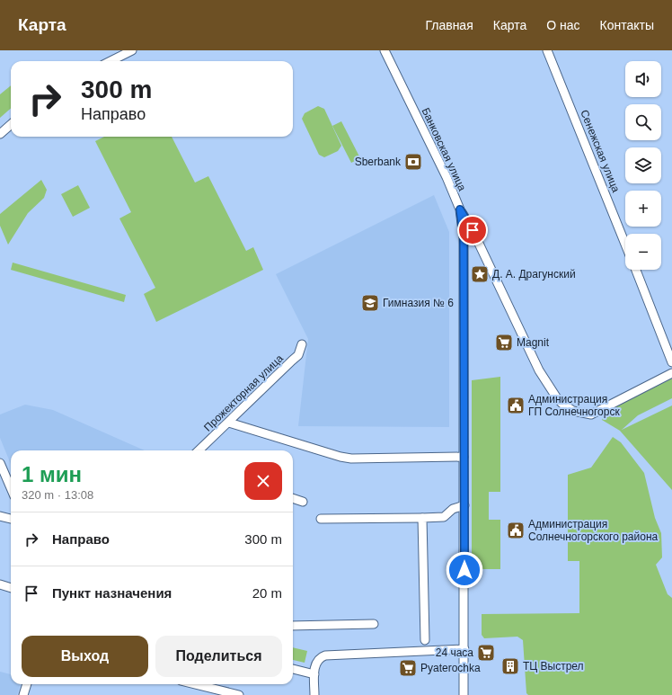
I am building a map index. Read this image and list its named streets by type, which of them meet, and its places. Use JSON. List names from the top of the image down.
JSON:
{
  "streets": {
    "street": ["Банковская улица", "Сенежская улица", "Прожекторная улица"]
  },
  "places": {
    "bank": ["Sberbank"],
    "place": ["Д. А. Драгунский"],
    "school or university": ["Гимназия № 6"],
    "supermarket": ["Magnit", "24 часа", "Pyaterochka"],
    "public building": ["Администрация ГП Солнечногорск", "Администрация Солнечногорского района"],
    "building": ["ТЦ Выстрел"]
  },
  "page": {
    "header": "Карта",
    "nav": [
      "Главная",
      "Карта",
      "О нас",
      "Контакты"
    ],
    "map_buttons": ["+", "−"],
    "turn": ["300 m", "Направо"],
    "heading": ["1 мин", "320 m · 13:08"],
    "list": [
      {
        "name": "Направо",
        "value": "300 m"
      },
      {
        "name": "Пункт назначения",
        "value": "20 m"
      }
    ],
    "buttons": ["Выход", "Поделиться"]
  }
}
